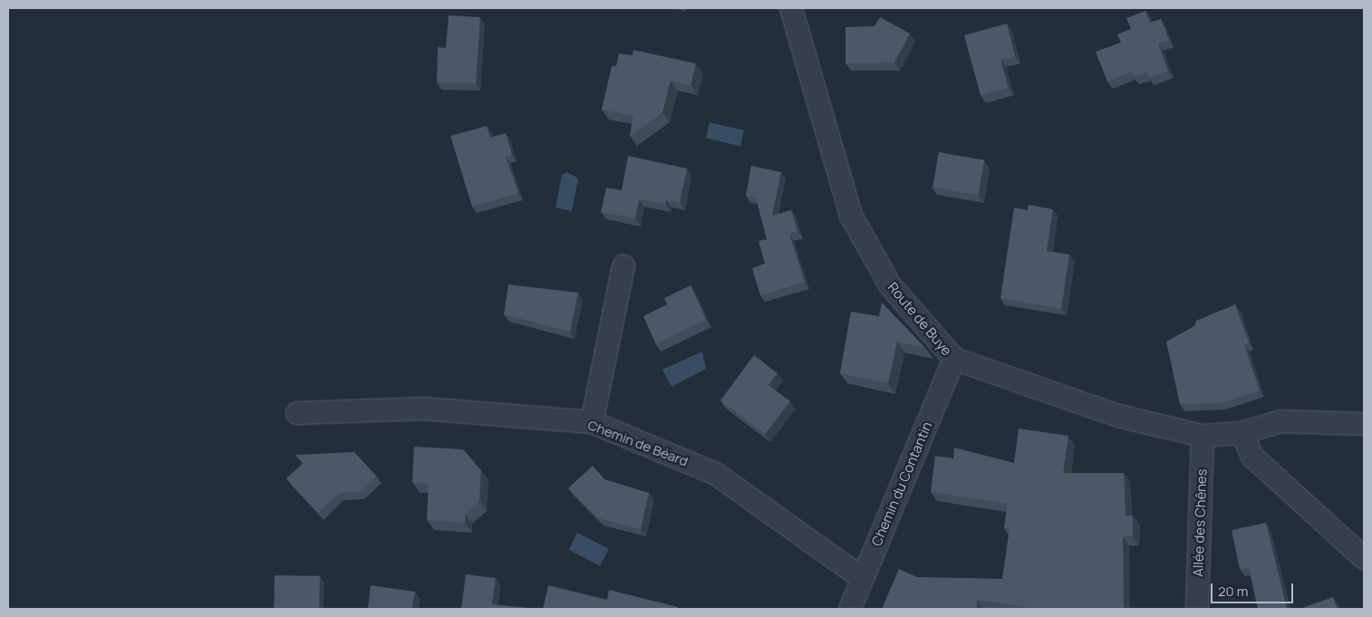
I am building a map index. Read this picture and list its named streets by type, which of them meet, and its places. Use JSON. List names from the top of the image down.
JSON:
{
  "streets": {
    "street": [
      "Route de Buye",
      "Chemin de Béard",
      "Chemin du Contantin",
      "Allée des Chênes"
    ]
  },
  "crossings": [
    ["Route de Buye", "Chemin du Contantin"],
    ["Route de Buye", "Allée des Chênes"],
    ["Chemin de Béard", "Chemin du Contantin"]
  ],
  "scale_bar": "20 m"
}
